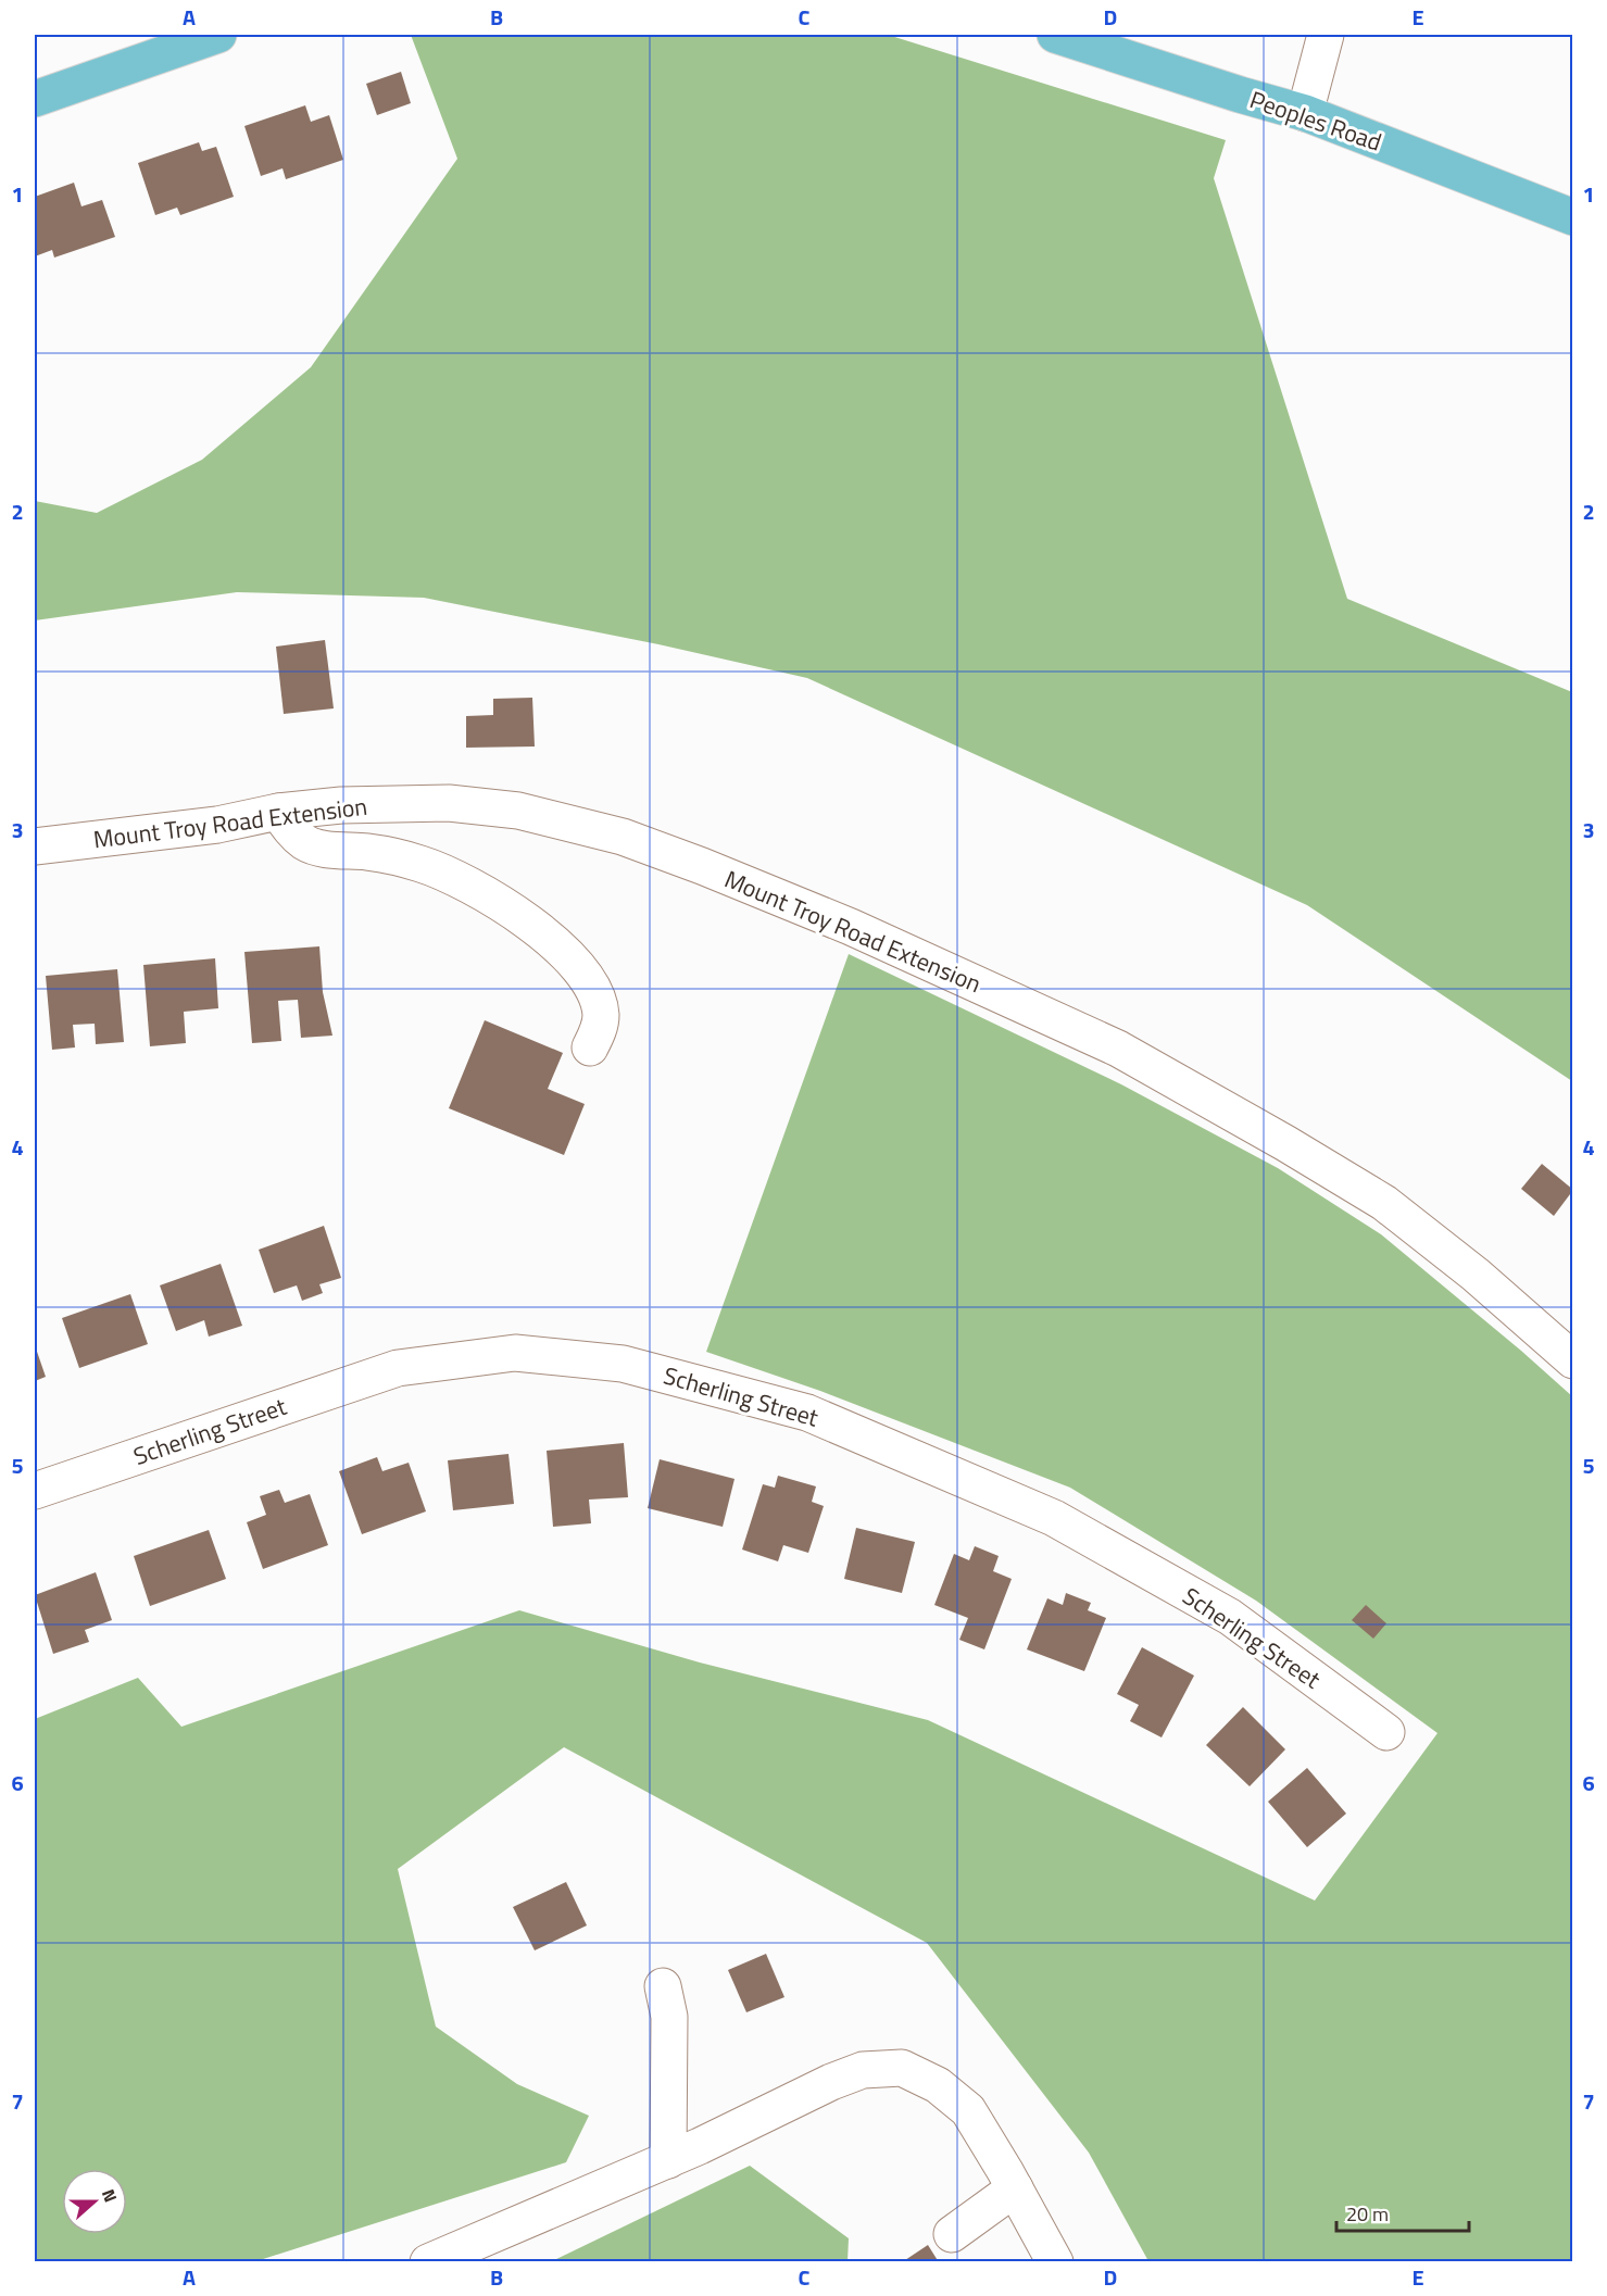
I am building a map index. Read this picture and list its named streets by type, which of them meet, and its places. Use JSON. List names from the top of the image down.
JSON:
{
  "streets": {
    "main road": ["Peoples Road"],
    "street": ["Mount Troy Road Extension", "Scherling Street"]
  },
  "scale_bar": "20 m",
  "north": "right",
  "grid": {
    "columns": [
      "A",
      "B",
      "C",
      "D",
      "E"
    ],
    "rows": [
      "1",
      "2",
      "3",
      "4",
      "5",
      "6",
      "7"
    ]
  }
}
